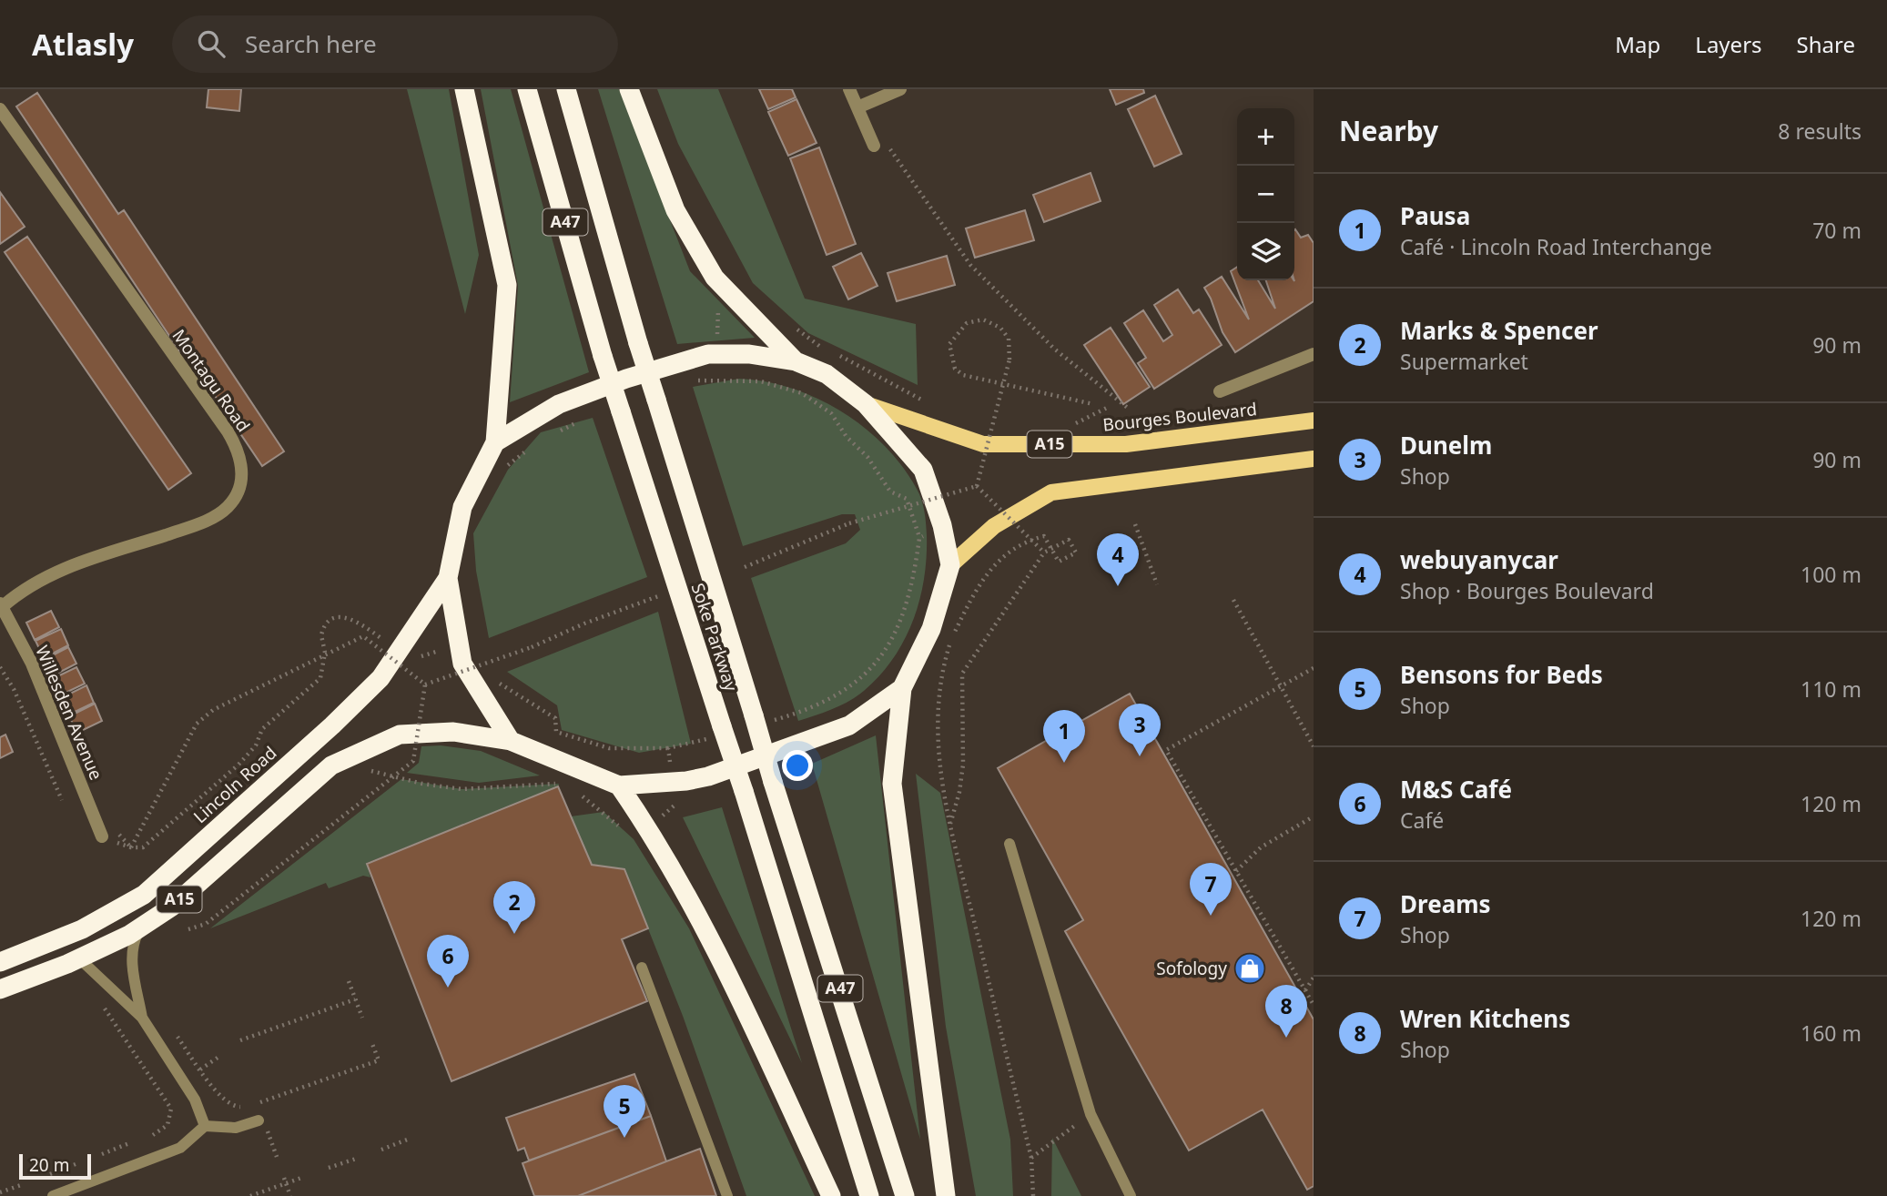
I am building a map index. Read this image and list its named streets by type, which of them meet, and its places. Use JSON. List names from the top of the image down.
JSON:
{
  "streets": {
    "highway": [
      "A47",
      "A15",
      "Soke Parkway",
      "Lincoln Road"
    ],
    "main road": ["Bourges Boulevard"],
    "street": ["Montagu Road", "Willesden Avenue"]
  },
  "crossings": [
    ["Montagu Road", "Willesden Avenue"]
  ],
  "places": {
    "shop": ["Sofology"]
  },
  "scale_bar": "20 m",
  "page": {
    "header": "Atlasly",
    "search": "Search here",
    "nav": ["Map", "Layers", "Share"],
    "heading": ["Nearby", "8 results"],
    "map_buttons": ["+", "−"],
    "list": [
      {
        "mark": "1",
        "name": "Pausa",
        "note": "Café · Lincoln Road Interchange",
        "value": "70 m"
      },
      {
        "mark": "2",
        "name": "Marks & Spencer",
        "note": "Supermarket",
        "value": "90 m"
      },
      {
        "mark": "3",
        "name": "Dunelm",
        "note": "Shop",
        "value": "90 m"
      },
      {
        "mark": "4",
        "name": "webuyanycar",
        "note": "Shop · Bourges Boulevard",
        "value": "100 m"
      },
      {
        "mark": "5",
        "name": "Bensons for Beds",
        "note": "Shop",
        "value": "110 m"
      },
      {
        "mark": "6",
        "name": "M&S Café",
        "note": "Café",
        "value": "120 m"
      },
      {
        "mark": "7",
        "name": "Dreams",
        "note": "Shop",
        "value": "120 m"
      },
      {
        "mark": "8",
        "name": "Wren Kitchens",
        "note": "Shop",
        "value": "160 m"
      }
    ],
    "pins": [
      "4",
      "3",
      "1",
      "7",
      "2",
      "6",
      "8",
      "5"
    ],
    "scale": "20 m"
  }
}
